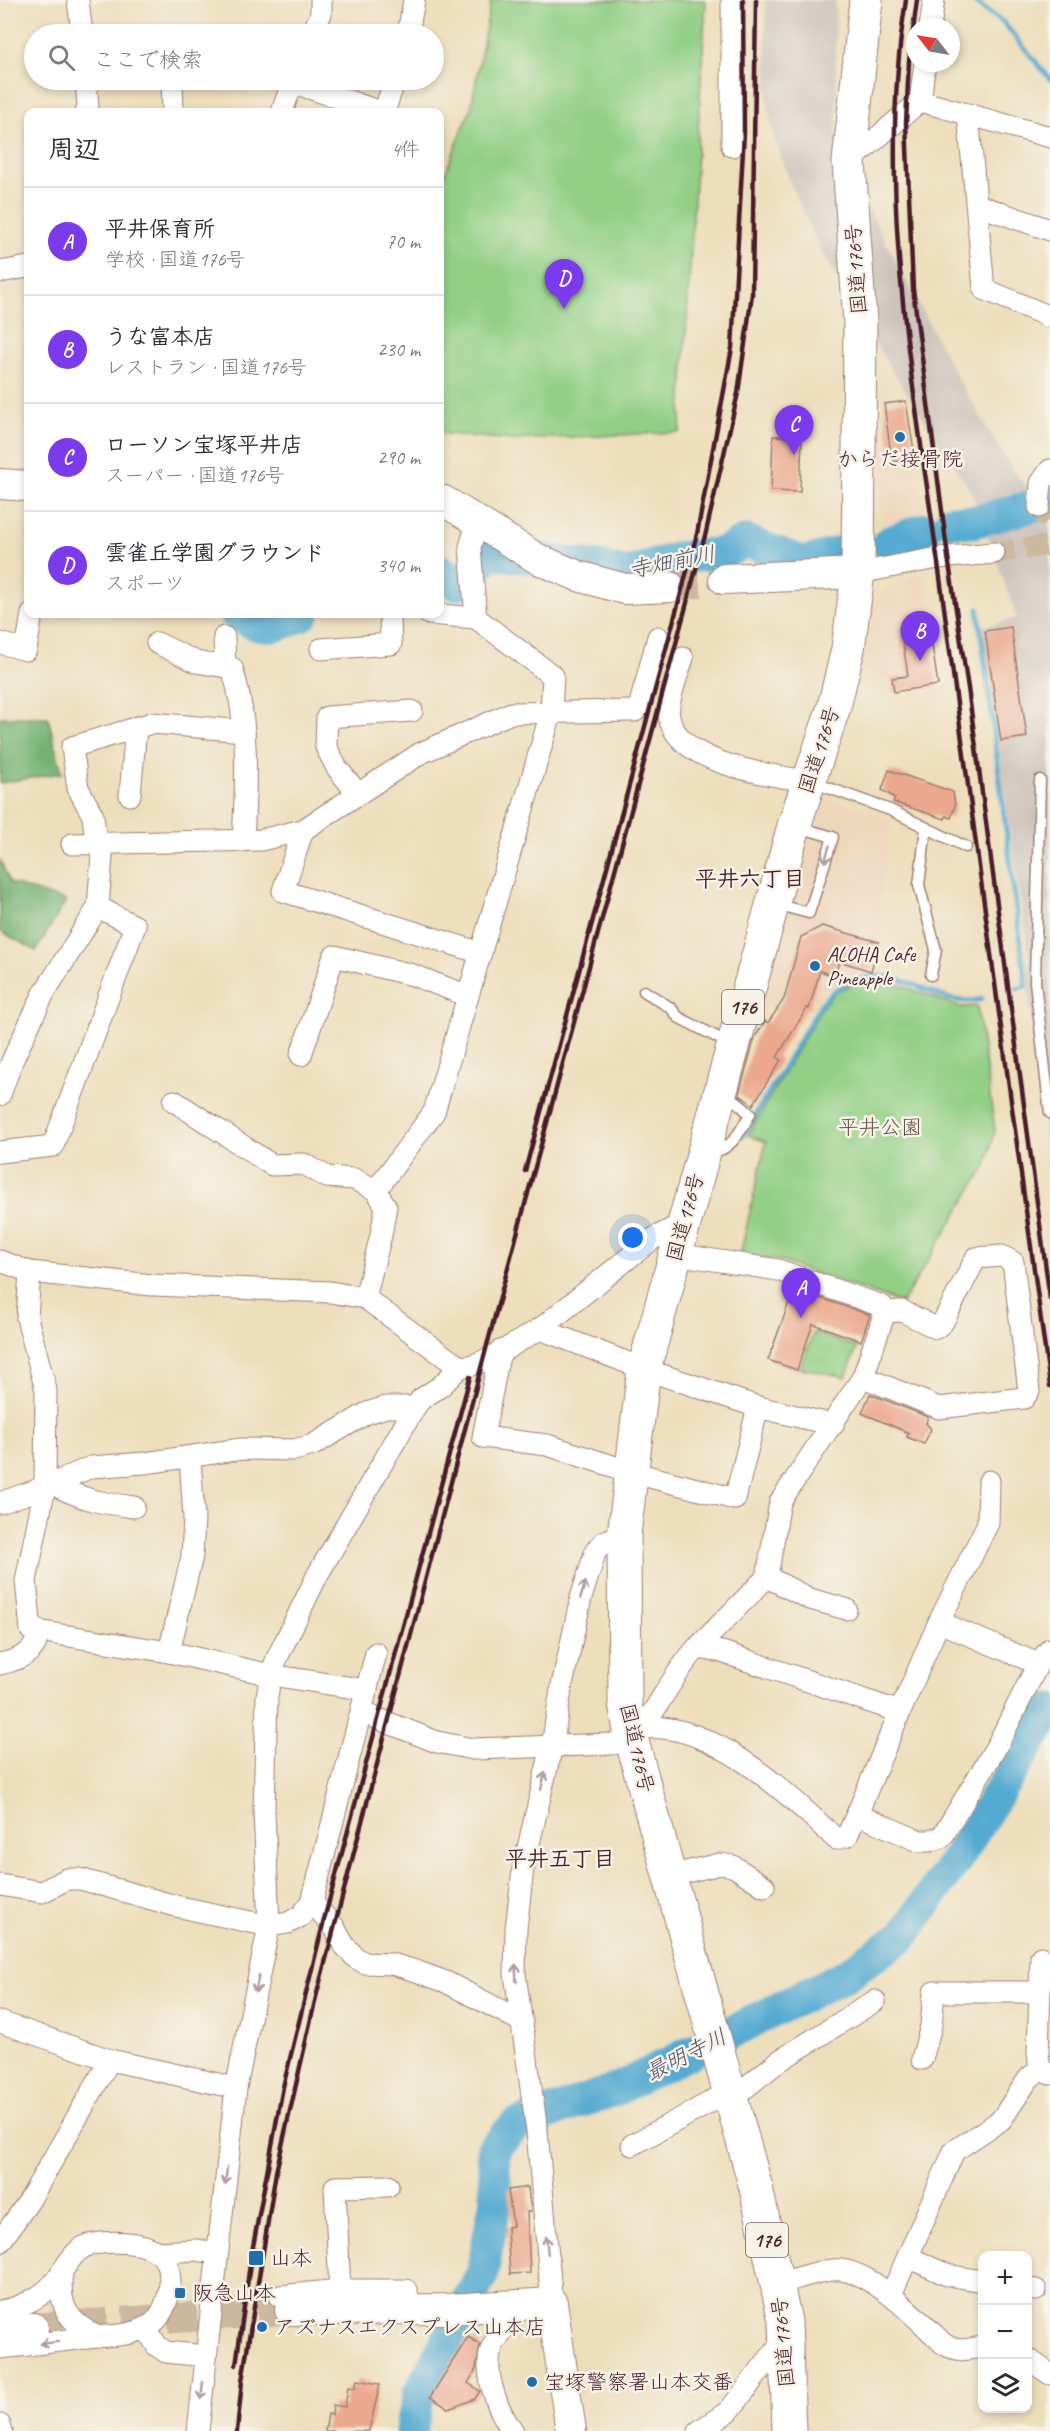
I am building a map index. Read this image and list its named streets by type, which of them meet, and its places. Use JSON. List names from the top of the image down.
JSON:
{
  "streets": {
    "highway": ["国道176号", "176"]
  },
  "districts": ["平井六丁目", "平井五丁目"],
  "water": ["寺畑前川", "最明寺川"],
  "parks": ["平井公園"],
  "places": {
    "other": [
      "からだ接骨院",
      "ALOHA Cafe Pineapple",
      "アズナスエクスプレス山本店",
      "宝塚警察署山本交番"
    ],
    "transit": ["山本", "阪急山本"]
  },
  "north": "top left",
  "page": {
    "search": "ここで検索",
    "heading": ["周辺", "4件"],
    "list": [
      {
        "mark": "A",
        "name": "平井保育所",
        "note": "学校 · 国道176号",
        "value": "70 m"
      },
      {
        "mark": "B",
        "name": "うな富本店",
        "note": "レストラン · 国道176号",
        "value": "230 m"
      },
      {
        "mark": "C",
        "name": "ローソン宝塚平井店",
        "note": "スーパー · 国道176号",
        "value": "290 m"
      },
      {
        "mark": "D",
        "name": "雲雀丘学園グラウンド",
        "note": "スポーツ",
        "value": "340 m"
      }
    ],
    "pins": [
      "D",
      "C",
      "B",
      "A"
    ],
    "map_buttons": ["+", "−"]
  }
}
